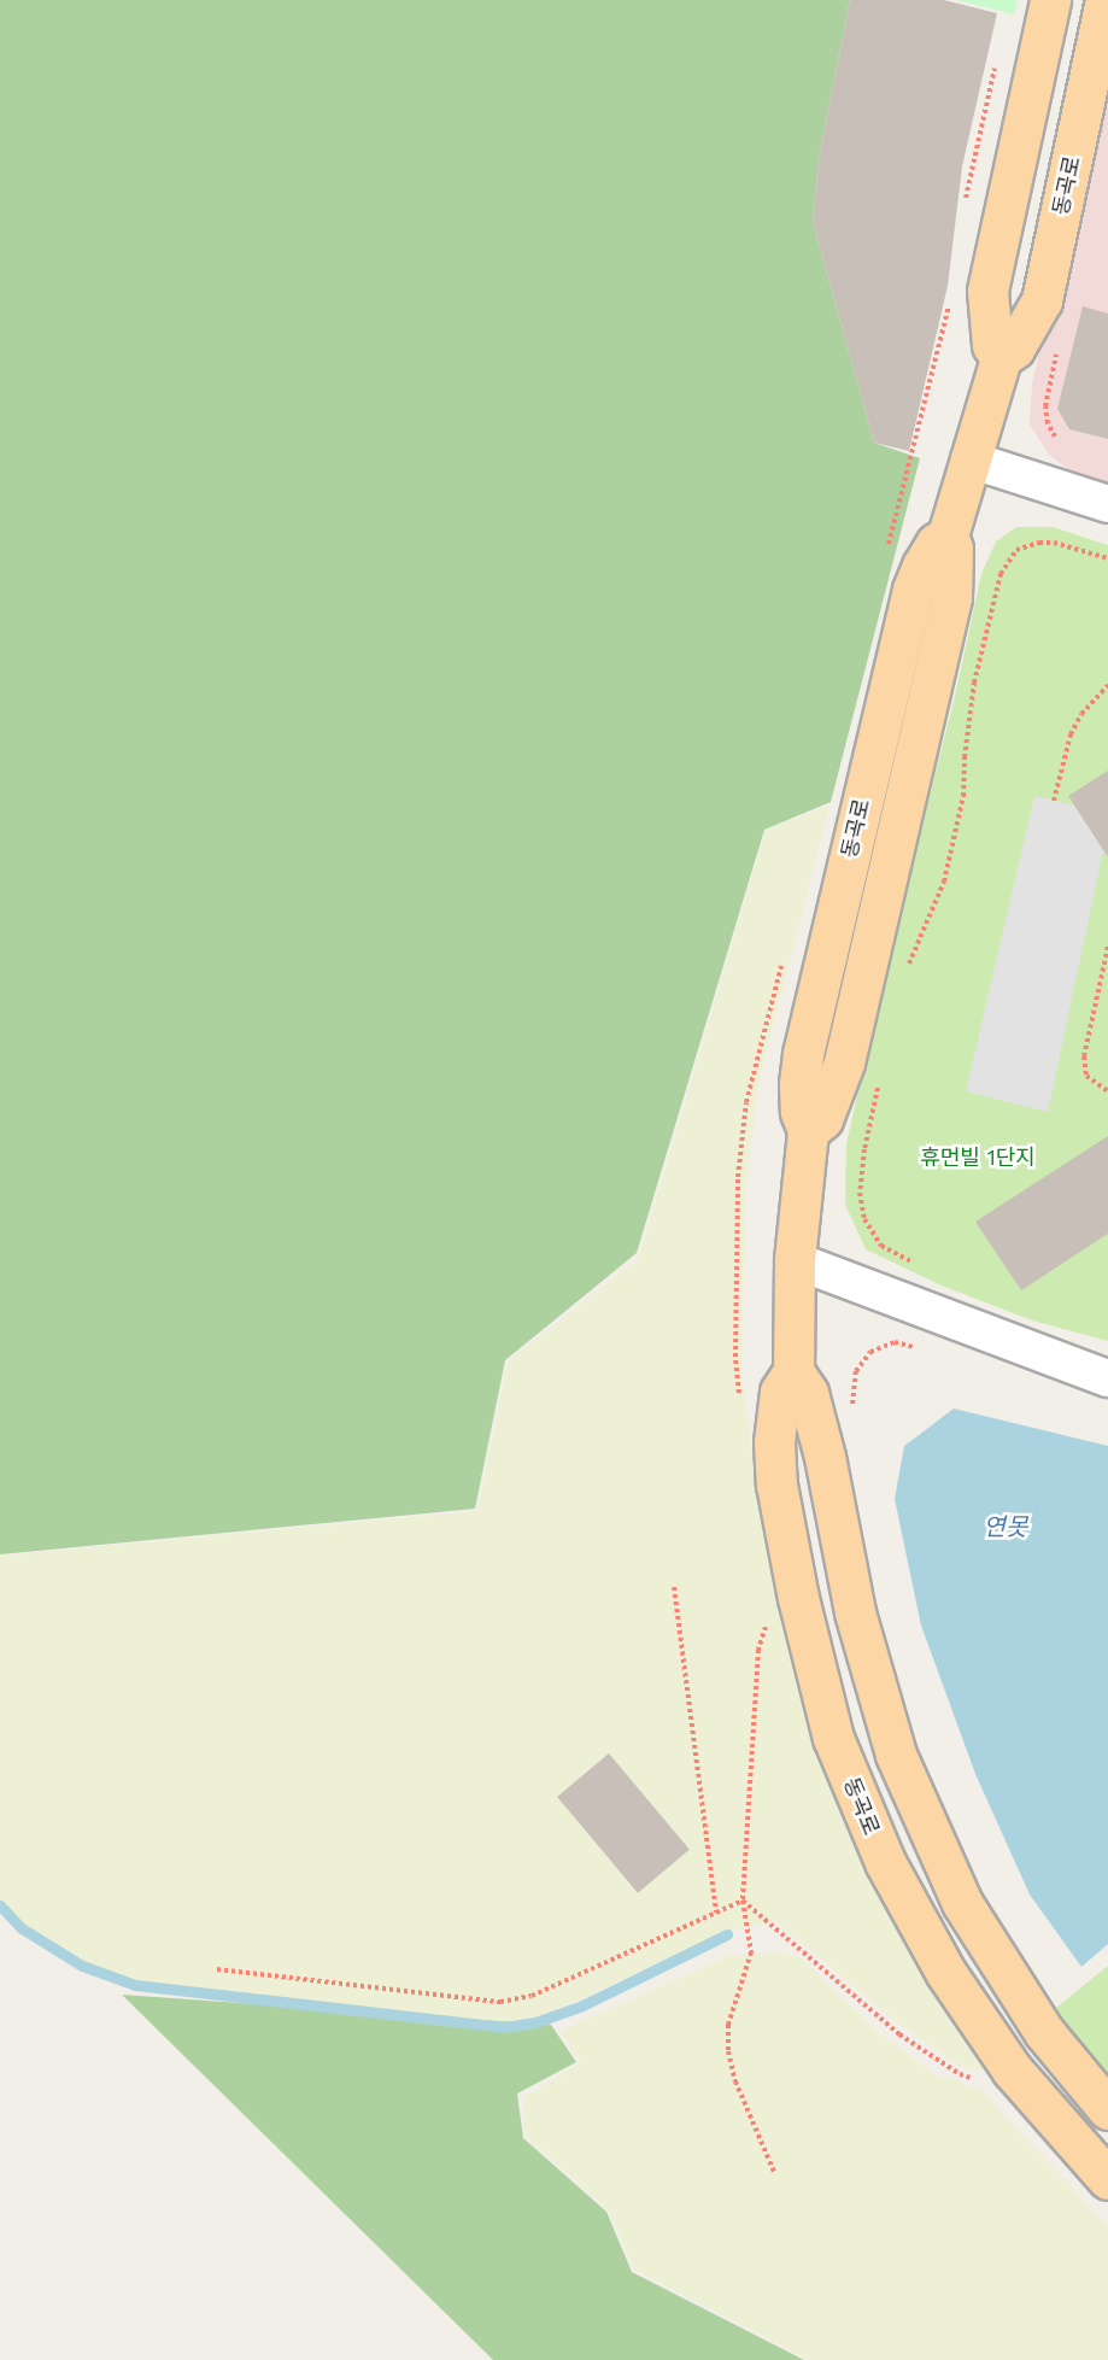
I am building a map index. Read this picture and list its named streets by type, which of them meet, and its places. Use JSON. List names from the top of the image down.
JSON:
{
  "streets": {
    "main road": ["동곡로"]
  },
  "water": ["연못"],
  "parks": ["휴먼빌 1단지"]
}
